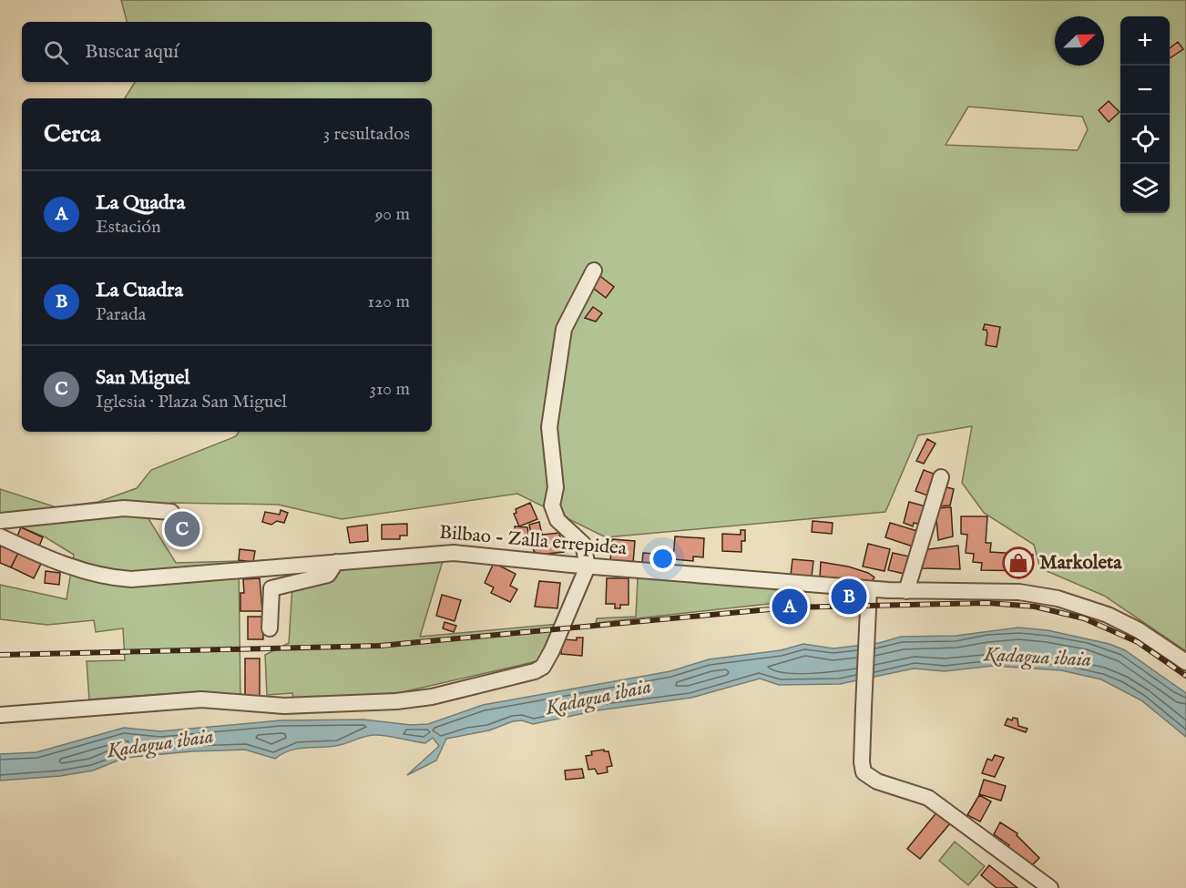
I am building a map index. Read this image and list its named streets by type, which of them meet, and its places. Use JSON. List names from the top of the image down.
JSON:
{
  "streets": {
    "street": ["Bilbao - Zalla errepidea"]
  },
  "water": ["Kadagua ibaia"],
  "places": {
    "shop": ["Markoleta"]
  },
  "north": "top right",
  "page": {
    "map_buttons": ["+", "−"],
    "search": "Buscar aquí",
    "heading": ["Cerca", "3 resultados"],
    "list": [
      {
        "mark": "A",
        "name": "La Quadra",
        "note": "Estación",
        "value": "90 m"
      },
      {
        "mark": "B",
        "name": "La Cuadra",
        "note": "Parada",
        "value": "120 m"
      },
      {
        "mark": "C",
        "name": "San Miguel",
        "note": "Iglesia · Plaza San Miguel",
        "value": "310 m"
      }
    ],
    "pins": ["C", "B", "A"]
  }
}
